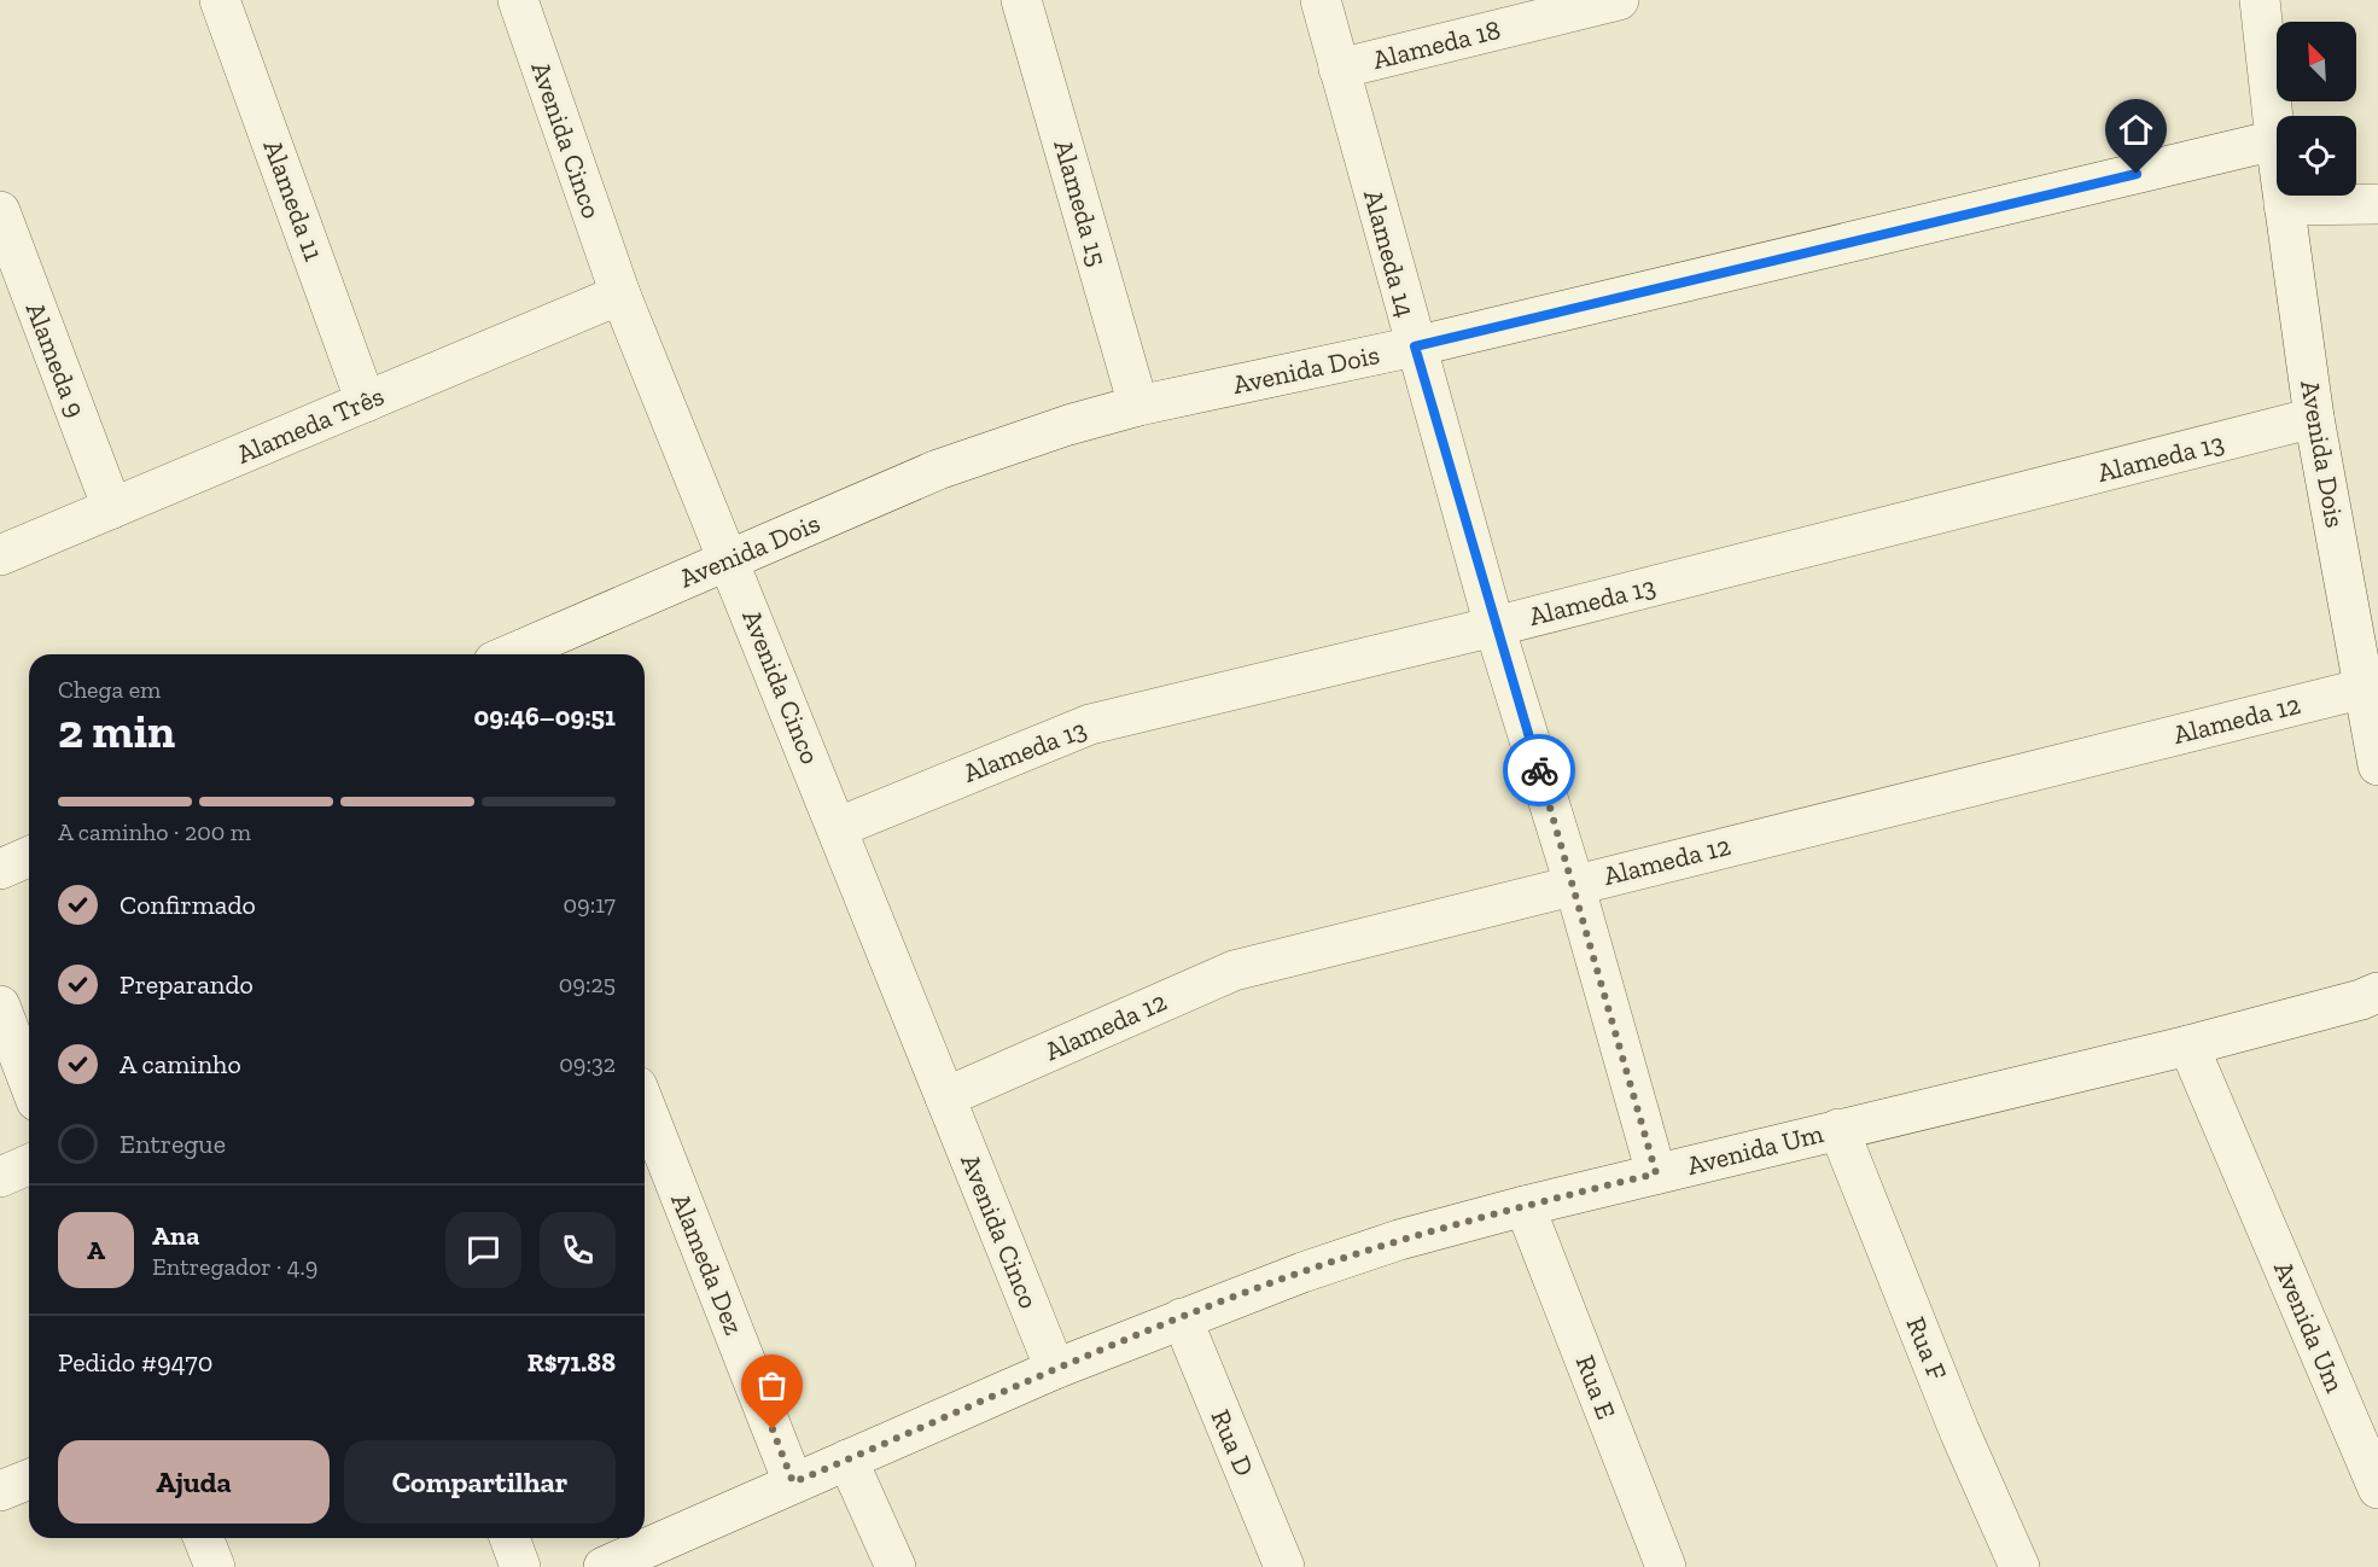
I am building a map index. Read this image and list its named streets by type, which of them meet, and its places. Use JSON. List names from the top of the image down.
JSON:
{
  "streets": {
    "street": [
      "Alameda 18",
      "Avenida Cinco",
      "Alameda 11",
      "Alameda 15",
      "Alameda 14",
      "Alameda 9",
      "Avenida Dois",
      "Alameda Três",
      "Alameda 13",
      "Alameda 12",
      "Avenida Um",
      "Alameda Dez",
      "Rua F",
      "Rua E",
      "Rua D"
    ]
  },
  "crossings": [
    ["Alameda 18", "Alameda 14"],
    ["Avenida Cinco", "Avenida Dois"],
    ["Avenida Cinco", "Alameda Três"],
    ["Avenida Cinco", "Alameda 13"],
    ["Avenida Cinco", "Alameda 12"],
    ["Avenida Cinco", "Avenida Um"],
    ["Alameda 11", "Alameda Três"],
    ["Alameda 15", "Avenida Dois"],
    ["Alameda 14", "Avenida Dois"],
    ["Alameda 14", "Alameda 13"],
    ["Alameda 14", "Alameda 12"],
    ["Alameda 14", "Avenida Um"],
    ["Alameda 9", "Alameda Três"],
    ["Avenida Dois", "Alameda 13"],
    ["Avenida Dois", "Alameda 12"],
    ["Avenida Um", "Alameda Dez"],
    ["Avenida Um", "Rua F"],
    ["Avenida Um", "Rua E"],
    ["Avenida Um", "Rua D"]
  ],
  "north": "top left",
  "page": {
    "heading": ["2 min", "Chega em", "09:46–09:51"],
    "panel": [
      "Ana",
      "Entregador · 4.9",
      "Pedido #9470",
      "R$71.88"
    ],
    "bar": "A caminho · 200 m",
    "list": [
      ["Confirmado", "09:17"],
      ["Preparando", "09:25"],
      ["A caminho", "09:32"],
      "Entregue"
    ],
    "round": "A",
    "buttons": ["Ajuda", "Compartilhar"]
  }
}
